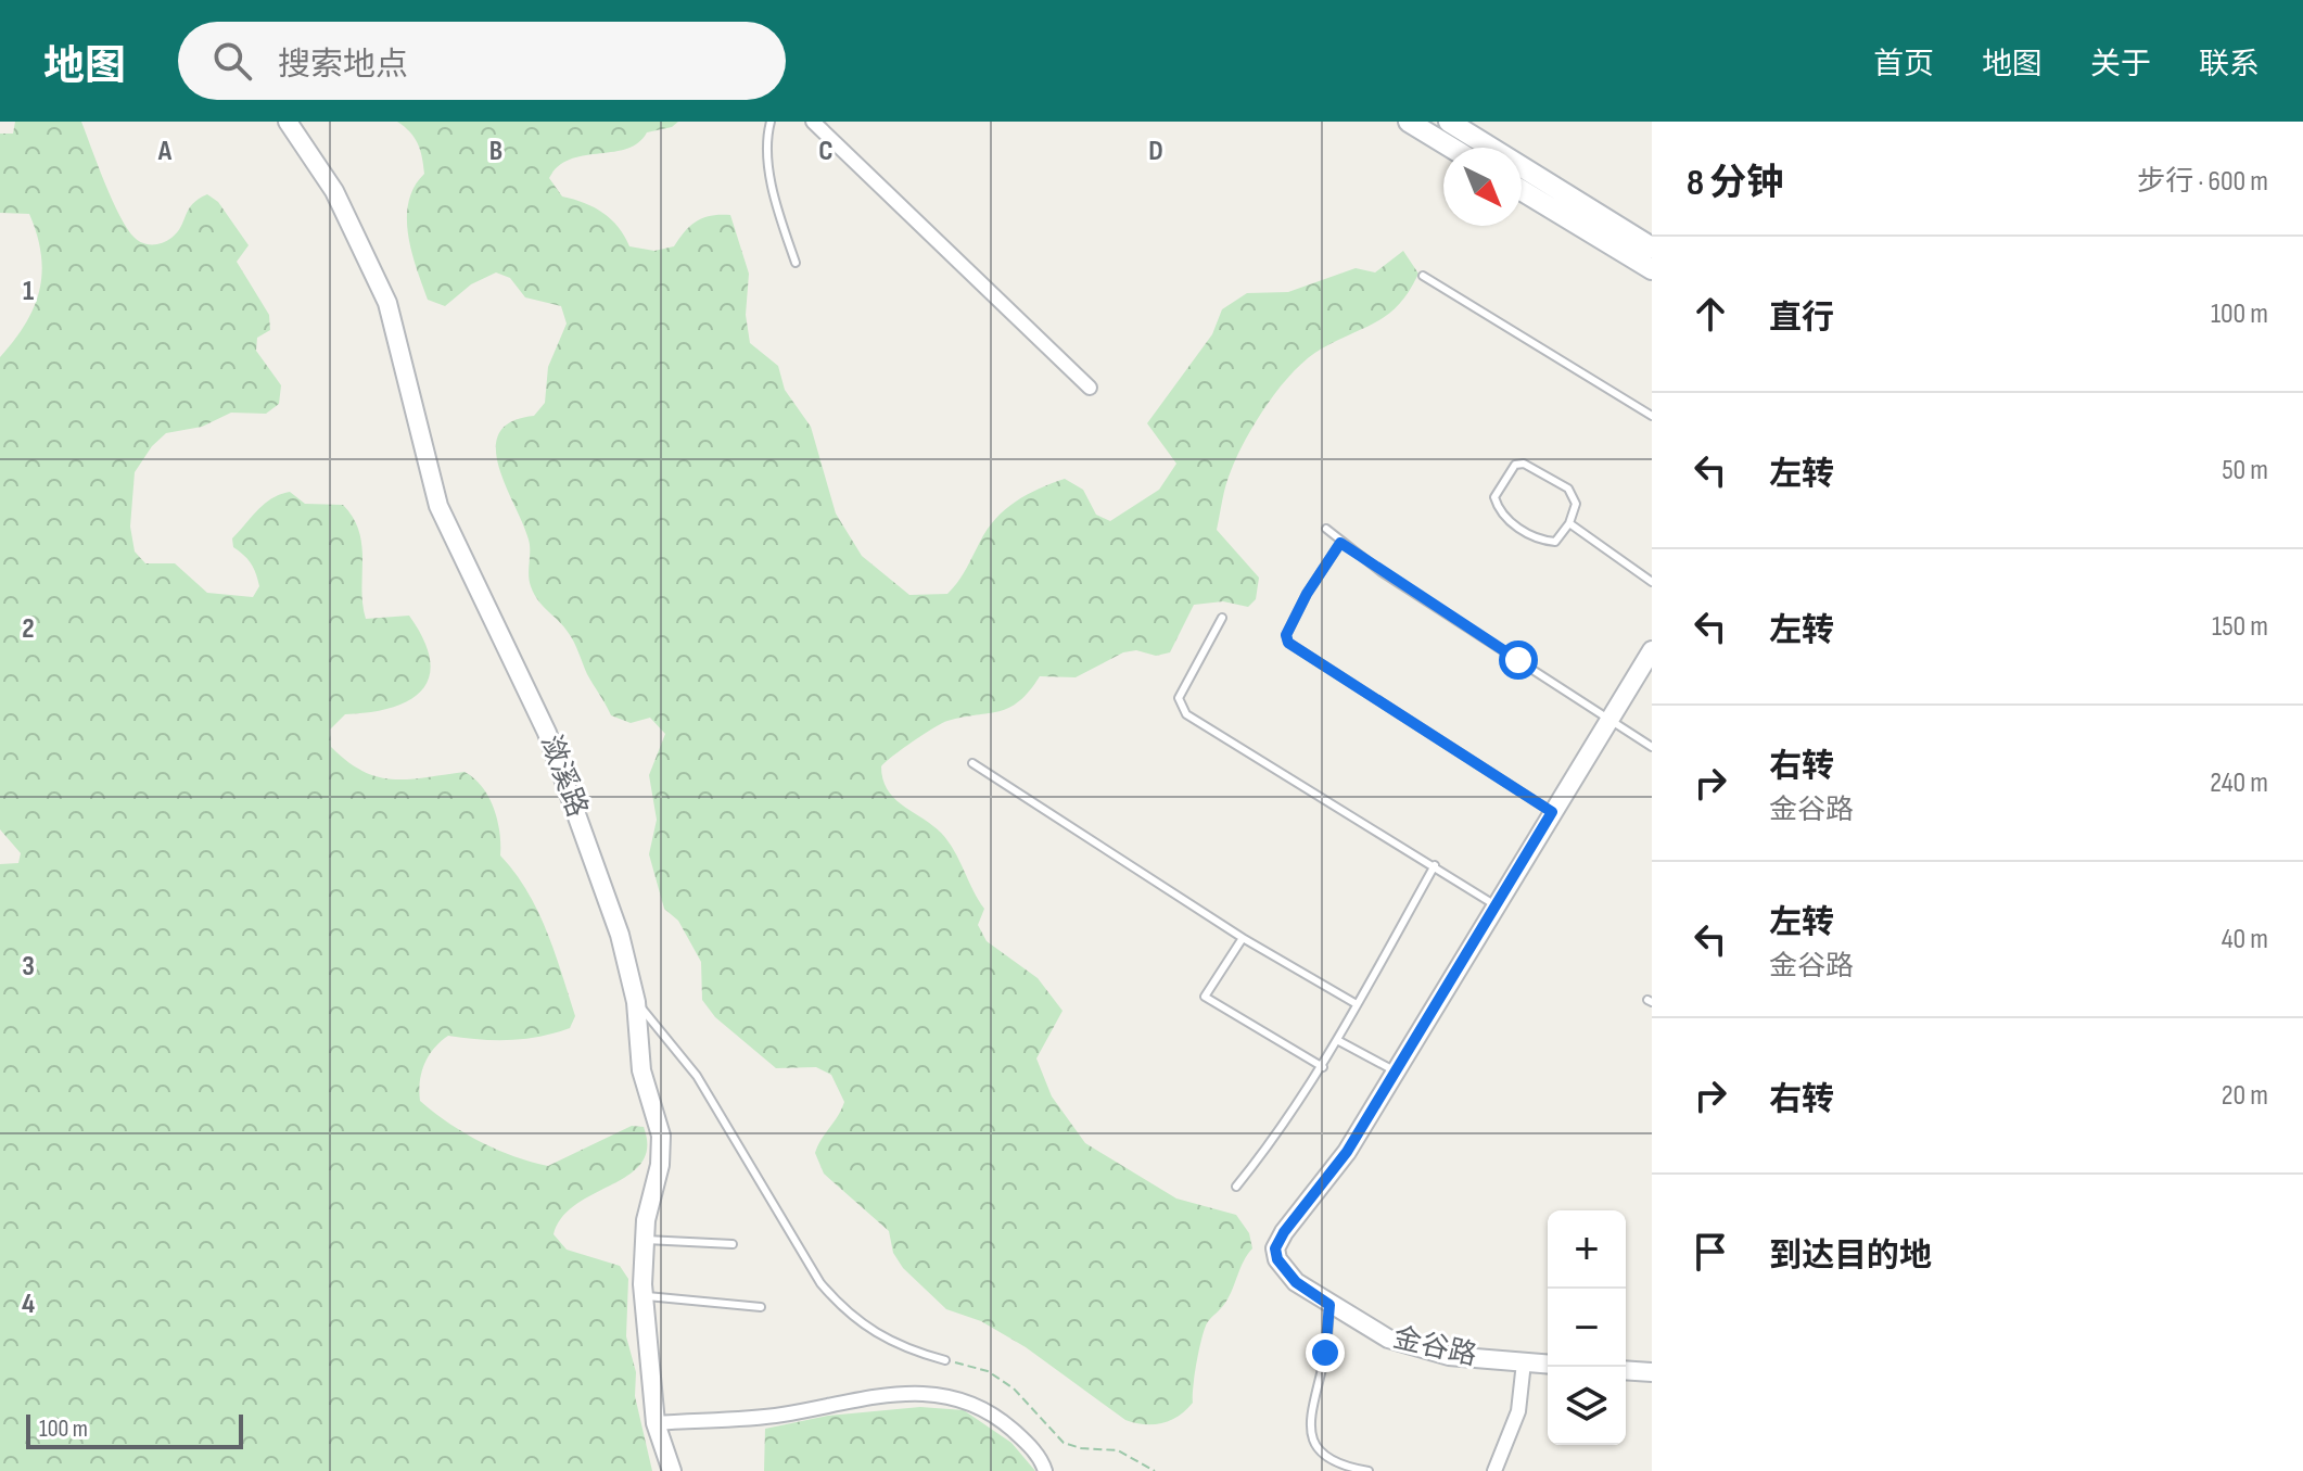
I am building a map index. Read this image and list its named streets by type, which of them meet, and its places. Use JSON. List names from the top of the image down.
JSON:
{
  "streets": {
    "street": ["潋溪路", "金谷路"]
  },
  "scale_bar": "100 m",
  "north": "bottom right",
  "page": {
    "header": "地图",
    "search": "搜索地点",
    "nav": [
      "首页",
      "地图",
      "关于",
      "联系"
    ],
    "heading": ["8 分钟", "步行 · 600 m"],
    "list": [
      ["直行", "100 m"],
      ["左转", "50 m"],
      ["左转", "150 m"],
      ["右转", "金谷路", "240 m"],
      ["左转", "金谷路", "40 m"],
      ["右转", "20 m"],
      "到达目的地"
    ],
    "map_buttons": ["+", "−"],
    "scale": "100 m"
  },
  "grid": {
    "columns": [
      "A",
      "B",
      "C",
      "D"
    ],
    "rows": [
      "1",
      "2",
      "3",
      "4"
    ]
  }
}
